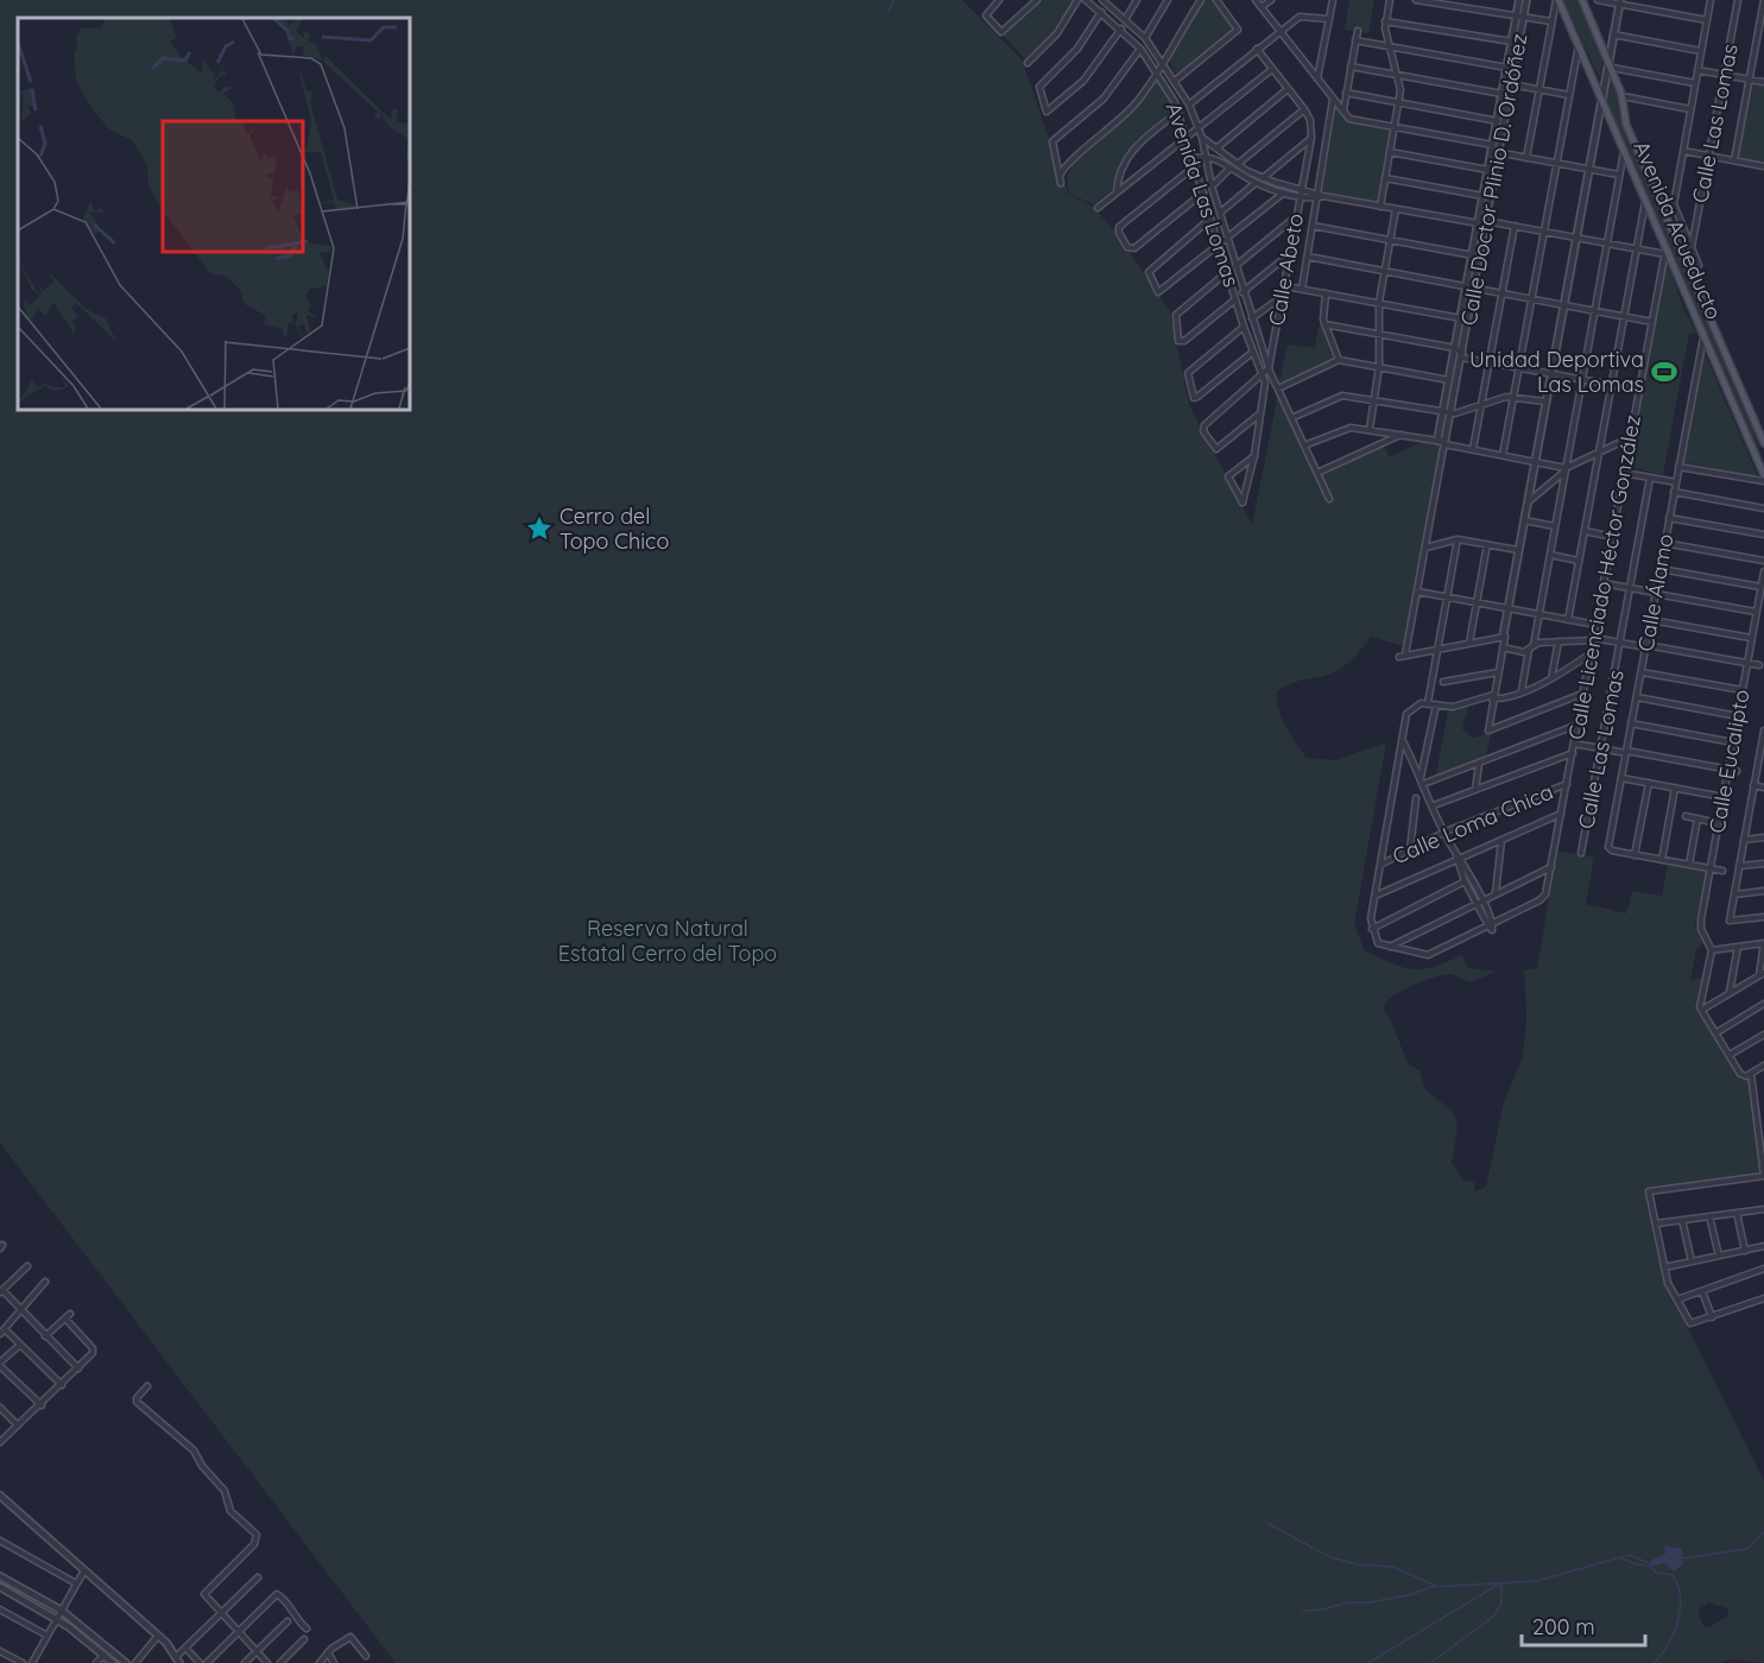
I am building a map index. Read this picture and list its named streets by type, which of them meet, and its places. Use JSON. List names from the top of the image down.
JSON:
{
  "streets": {
    "main road": ["Avenida Acueducto"],
    "street": [
      "Calle Las Lomas",
      "Calle Doctor Plinio D. Ordóñez",
      "Avenida Las Lomas",
      "Calle Abeto",
      "Calle Licenciado Héctor González",
      "Calle Álamo",
      "Calle Eucalipto",
      "Calle Loma Chica"
    ]
  },
  "crossings": [
    ["Avenida Las Lomas", "Calle Abeto"],
    ["Avenida Acueducto", "Calle Licenciado Héctor González"],
    ["Avenida Acueducto", "Calle Álamo"],
    ["Calle Licenciado Héctor González", "Calle Loma Chica"]
  ],
  "parks": ["Reserva Natural Estatal Cerro del Topo"],
  "places": {
    "sports": ["Unidad Deportiva Las Lomas"],
    "place": ["Cerro del Topo Chico"]
  },
  "scale_bar": "200 m"
}
